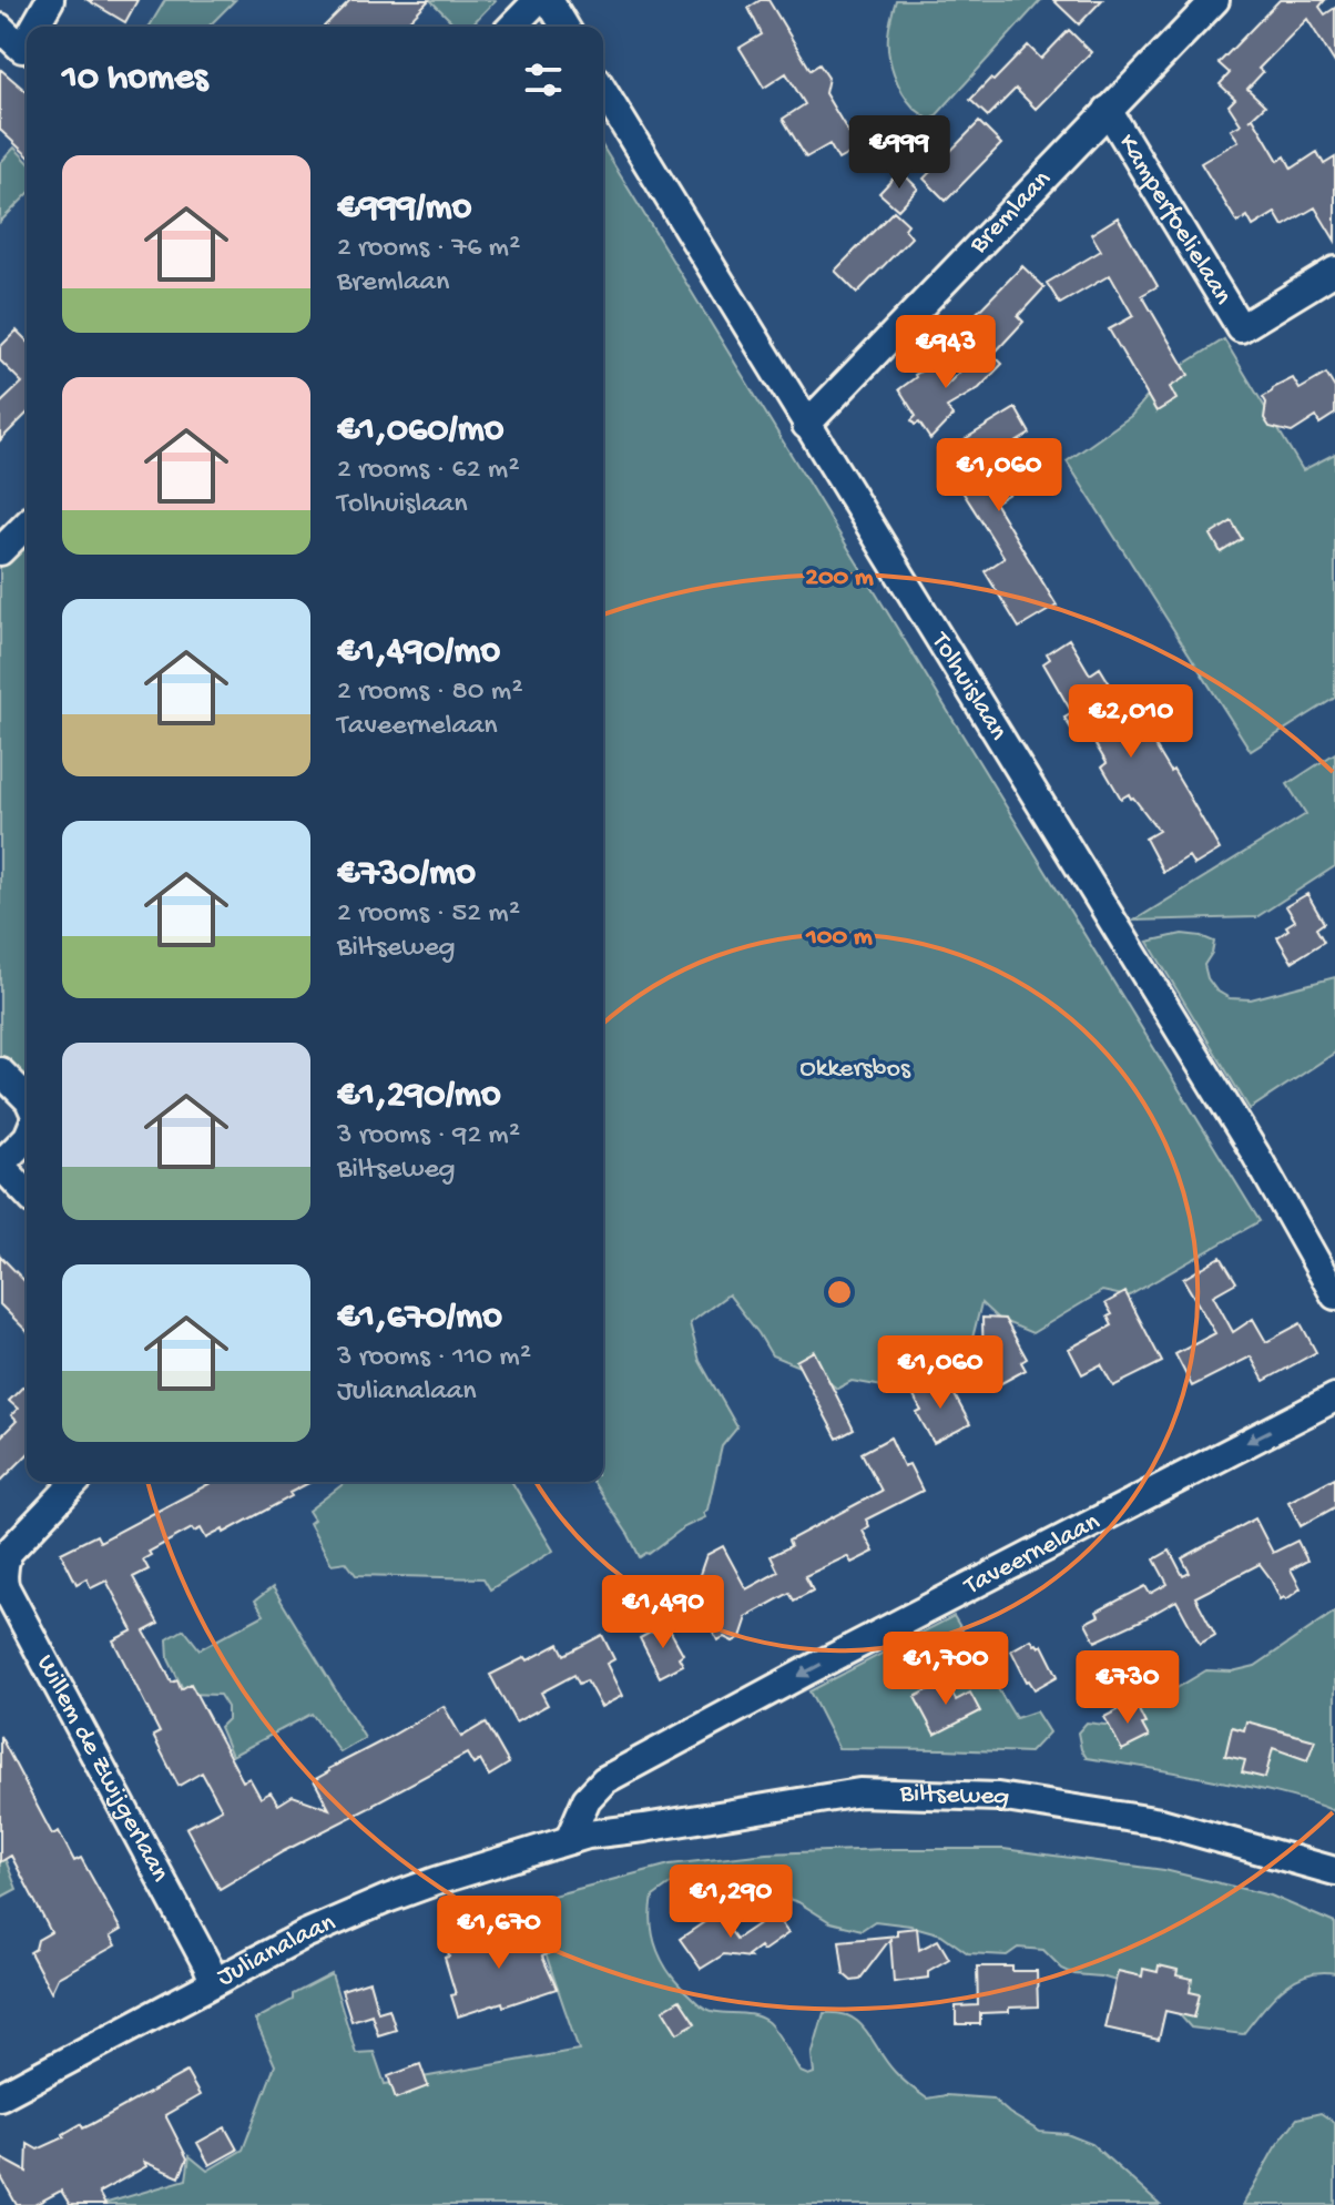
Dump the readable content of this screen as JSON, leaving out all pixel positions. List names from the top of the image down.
{
  "streets": {
    "street": [
      "Bremlaan",
      "Kamperfoelielaan",
      "Tolhuislaan",
      "Taveernelaan",
      "Willem de Zwijgerlaan",
      "Biltseweg",
      "Julianalaan"
    ]
  },
  "crossings": [
    ["Bremlaan", "Kamperfoelielaan"],
    ["Bremlaan", "Tolhuislaan"],
    ["Taveernelaan", "Biltseweg"],
    ["Taveernelaan", "Julianalaan"],
    ["Willem de Zwijgerlaan", "Julianalaan"],
    ["Biltseweg", "Julianalaan"]
  ],
  "one_way": ["Taveernelaan"],
  "parks": ["Okkersbos"],
  "page": {
    "heading": "10 homes",
    "price": [
      "€999",
      "€943",
      "€1,060",
      "€2,010",
      "€1,060",
      "€1,490",
      "€1,700",
      "€730",
      "€1,290",
      "€1,670"
    ],
    "list": [
      {
        "name": "€999/mo",
        "note": "2 rooms · 76 m² · Bremlaan"
      },
      {
        "name": "€1,060/mo",
        "note": "2 rooms · 62 m² · Tolhuislaan"
      },
      {
        "name": "€1,490/mo",
        "note": "2 rooms · 80 m² · Taveernelaan"
      },
      {
        "name": "€730/mo",
        "note": "2 rooms · 52 m² · Biltseweg"
      },
      {
        "name": "€1,290/mo",
        "note": "3 rooms · 92 m² · Biltseweg"
      },
      {
        "name": "€1,670/mo",
        "note": "3 rooms · 110 m² · Julianalaan"
      }
    ]
  },
  "rings": ["200 m", "100 m"]
}
